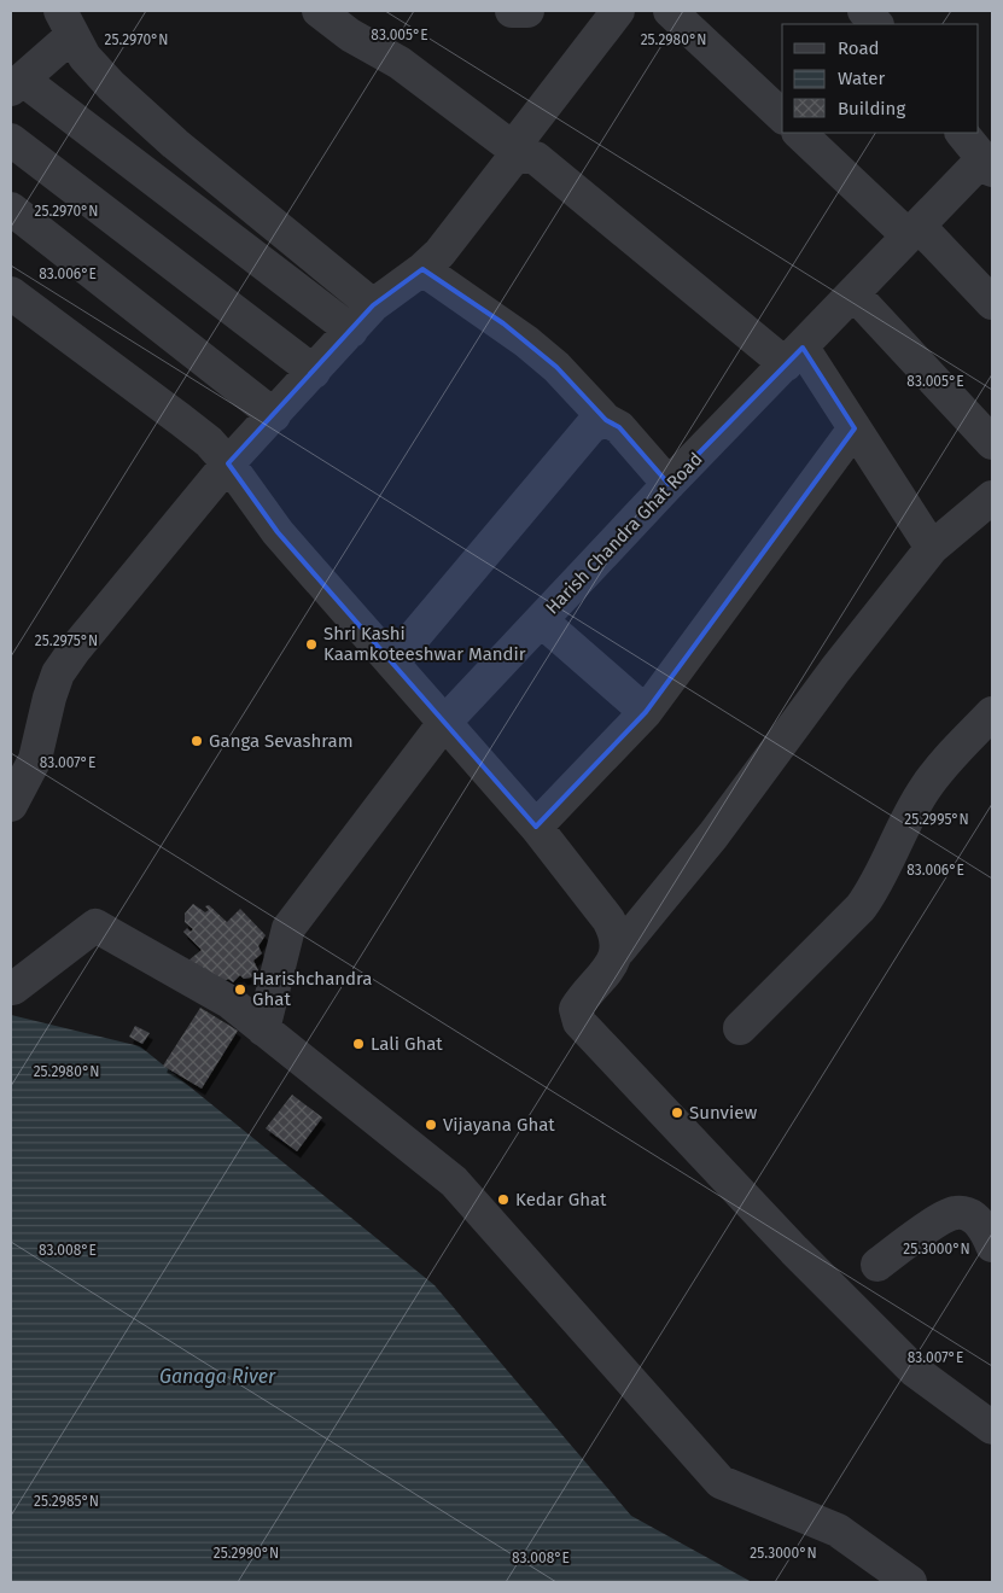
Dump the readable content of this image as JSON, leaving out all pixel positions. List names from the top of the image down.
{
  "streets": {
    "street": ["Harish Chandra Ghat Road"]
  },
  "water": ["Ganaga River"],
  "places": [
    "Shri Kashi Kaamkoteeshwar Mandir",
    "Ganga Sevashram",
    "Harishchandra Ghat",
    "Lali Ghat",
    "Sunview",
    "Vijayana Ghat",
    "Kedar Ghat"
  ],
  "legend": ["Road", "Water", "Building"],
  "coordinates": [
    "83.005°E",
    "25.2970°N",
    "25.2980°N",
    "83.006°E",
    "25.2975°N",
    "83.007°E",
    "25.2995°N",
    "25.3000°N",
    "83.008°E",
    "25.2985°N",
    "25.2990°N"
  ]
}
